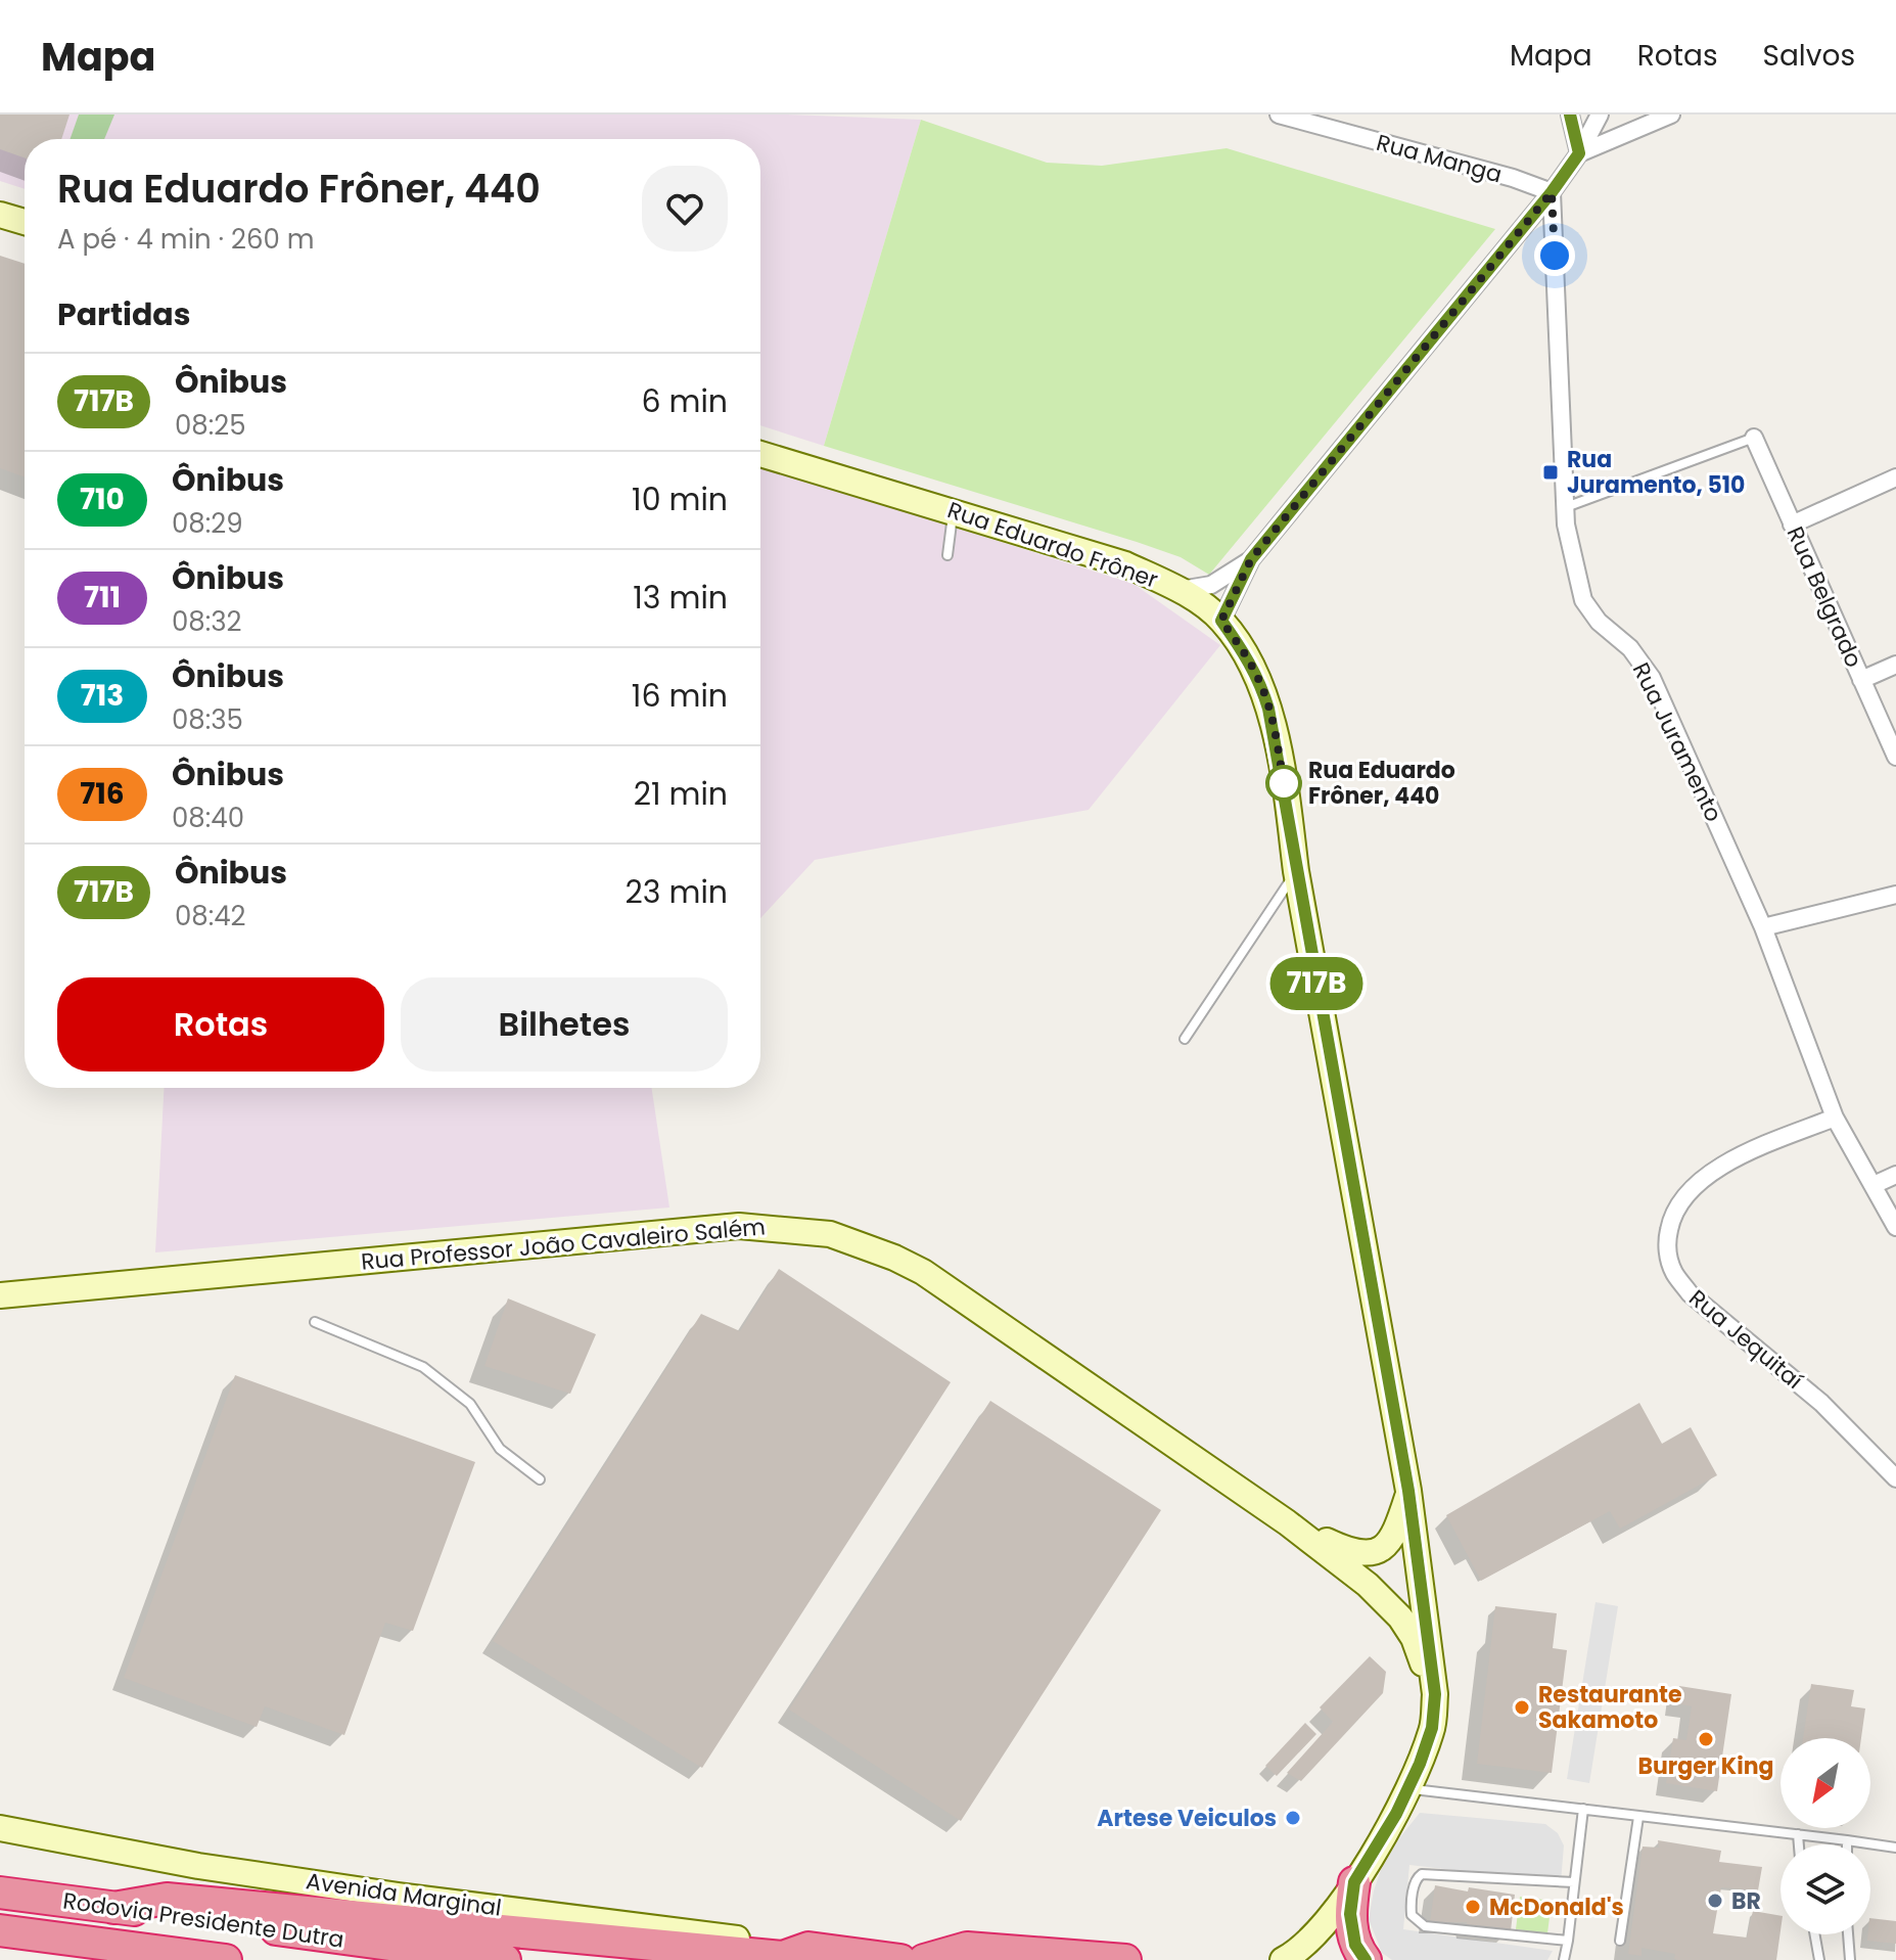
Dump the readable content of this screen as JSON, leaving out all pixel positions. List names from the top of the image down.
{
  "streets": {
    "highway": ["Rodovia Presidente Dutra"],
    "main road": ["Rua Eduardo Frôner", "Rua Professor João Cavaleiro Salém", "Avenida Marginal"],
    "street": [
      "Rua Manga",
      "Rua Belgrado",
      "Rua Juramento",
      "Rua Jequitaí"
    ]
  },
  "crossings": [
    ["Rua Manga", "Rua Juramento"],
    ["Rua Eduardo Frôner", "Rua Professor João Cavaleiro Salém"],
    ["Rua Juramento", "Rua Jequitaí"]
  ],
  "places": {
    "transit": ["Rua Juramento, 510"],
    "other": [
      "Rua Eduardo Frôner, 440",
      "Restaurante Sakamoto",
      "Burger King",
      "Artese Veiculos",
      "BR",
      "McDonald's"
    ]
  },
  "lines": ["bus line 717B"],
  "north": "bottom left",
  "page": {
    "header": "Mapa",
    "nav": ["Mapa", "Rotas", "Salvos"],
    "on_map": "717B",
    "heading": [
      ["Rua Eduardo Frôner, 440", "A pé · 4 min · 260 m"],
      "Partidas"
    ],
    "list": [
      {
        "mark": "717B",
        "name": "Ônibus",
        "note": "08:25",
        "value": "6 min"
      },
      {
        "mark": "710",
        "name": "Ônibus",
        "note": "08:29",
        "value": "10 min"
      },
      {
        "mark": "711",
        "name": "Ônibus",
        "note": "08:32",
        "value": "13 min"
      },
      {
        "mark": "713",
        "name": "Ônibus",
        "note": "08:35",
        "value": "16 min"
      },
      {
        "mark": "716",
        "name": "Ônibus",
        "note": "08:40",
        "value": "21 min"
      },
      {
        "mark": "717B",
        "name": "Ônibus",
        "note": "08:42",
        "value": "23 min"
      }
    ],
    "buttons": ["Rotas", "Bilhetes"]
  }
}
